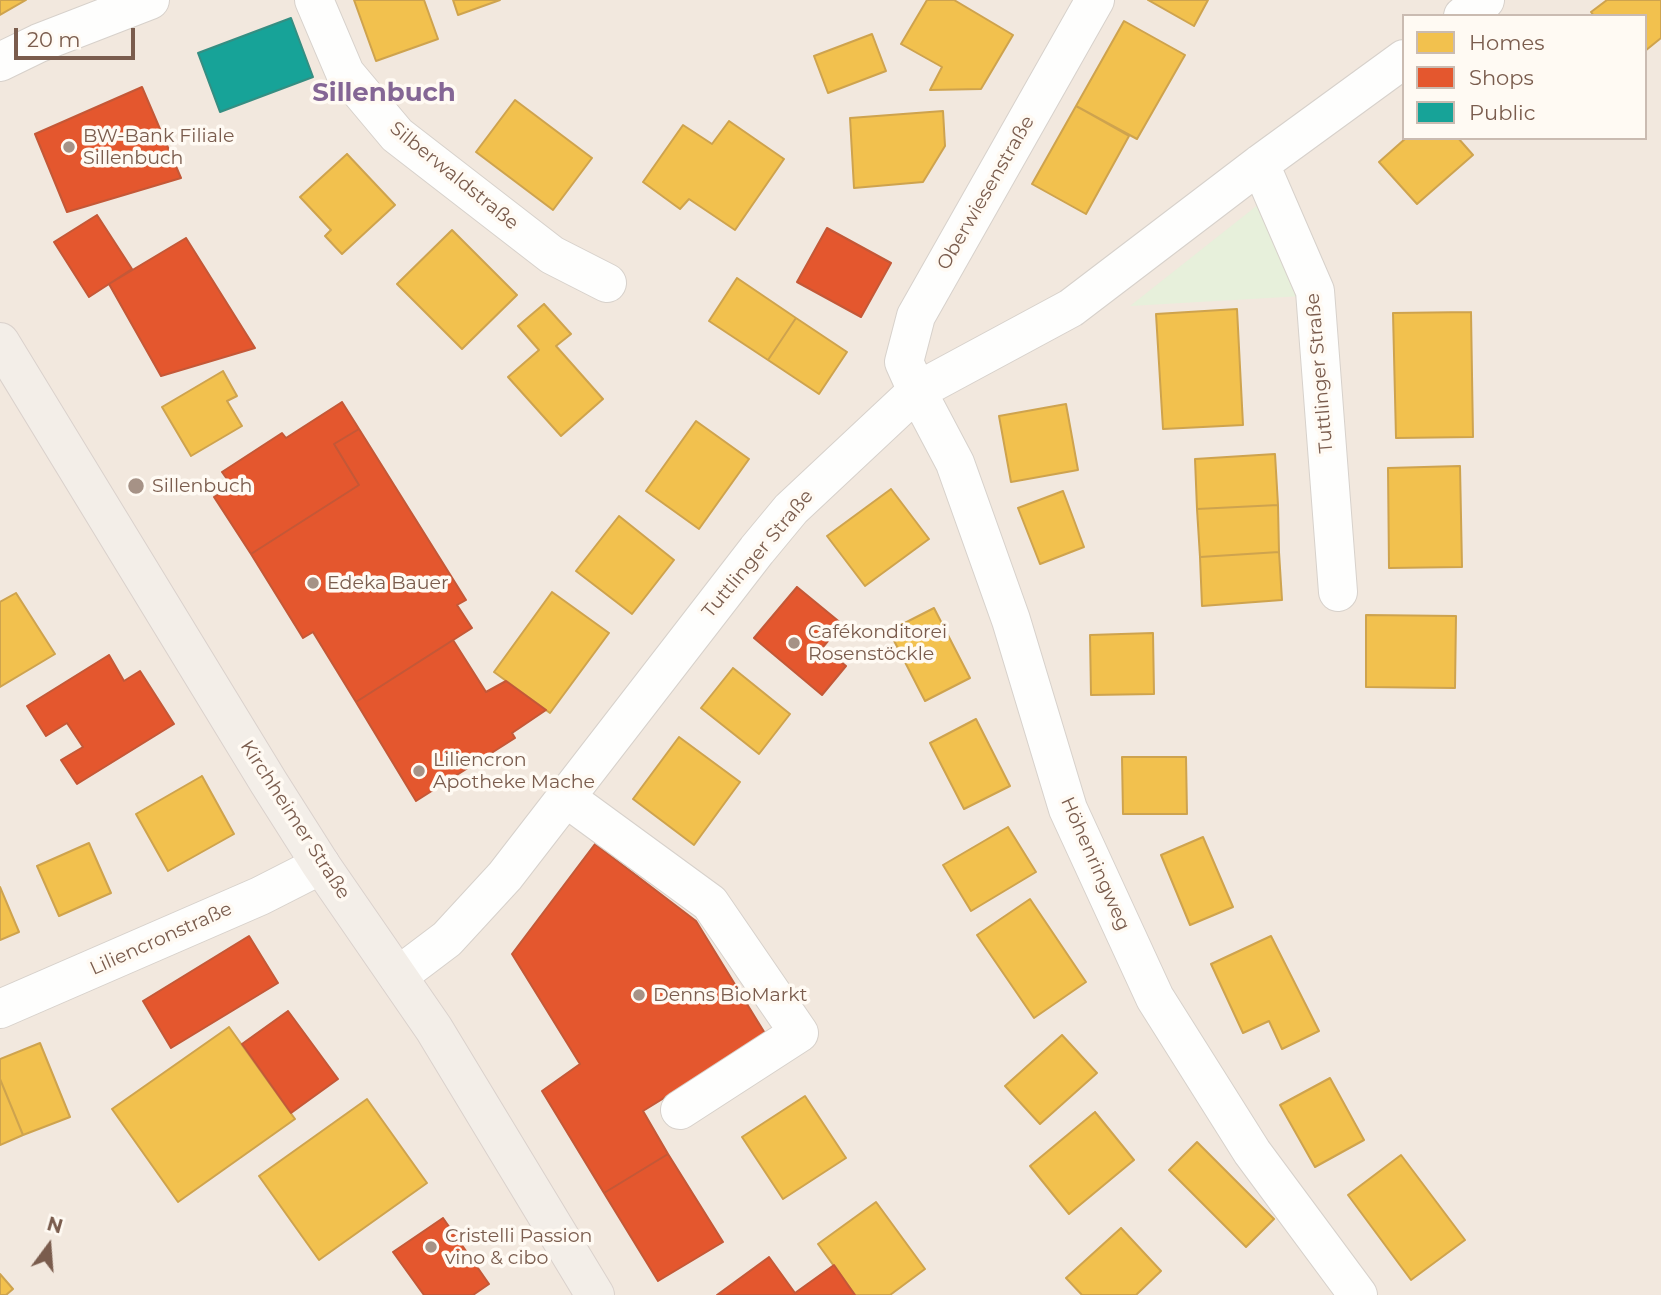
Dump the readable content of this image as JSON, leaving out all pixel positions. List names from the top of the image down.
{
  "streets": {
    "main road": ["Kirchheimer Straße"],
    "street": [
      "Silberwaldstraße",
      "Oberwiesenstraße",
      "Tuttlinger Straße",
      "Höhenringweg",
      "Liliencronstraße"
    ]
  },
  "crossings": [
    ["Oberwiesenstraße", "Tuttlinger Straße"],
    ["Oberwiesenstraße", "Höhenringweg"],
    ["Tuttlinger Straße", "Kirchheimer Straße"],
    ["Tuttlinger Straße", "Höhenringweg"],
    ["Kirchheimer Straße", "Liliencronstraße"]
  ],
  "districts": ["Sillenbuch"],
  "places": [
    "BW-Bank Filiale Sillenbuch",
    "Sillenbuch",
    "Edeka Bauer",
    "Cafékonditorei Rosenstöckle",
    "Liliencron Apotheke Mache",
    "Denns BioMarkt",
    "Cristelli Passion vino & cibo"
  ],
  "legend": ["Homes", "Shops", "Public"],
  "scale_bar": "20 m",
  "north": "top"
}
